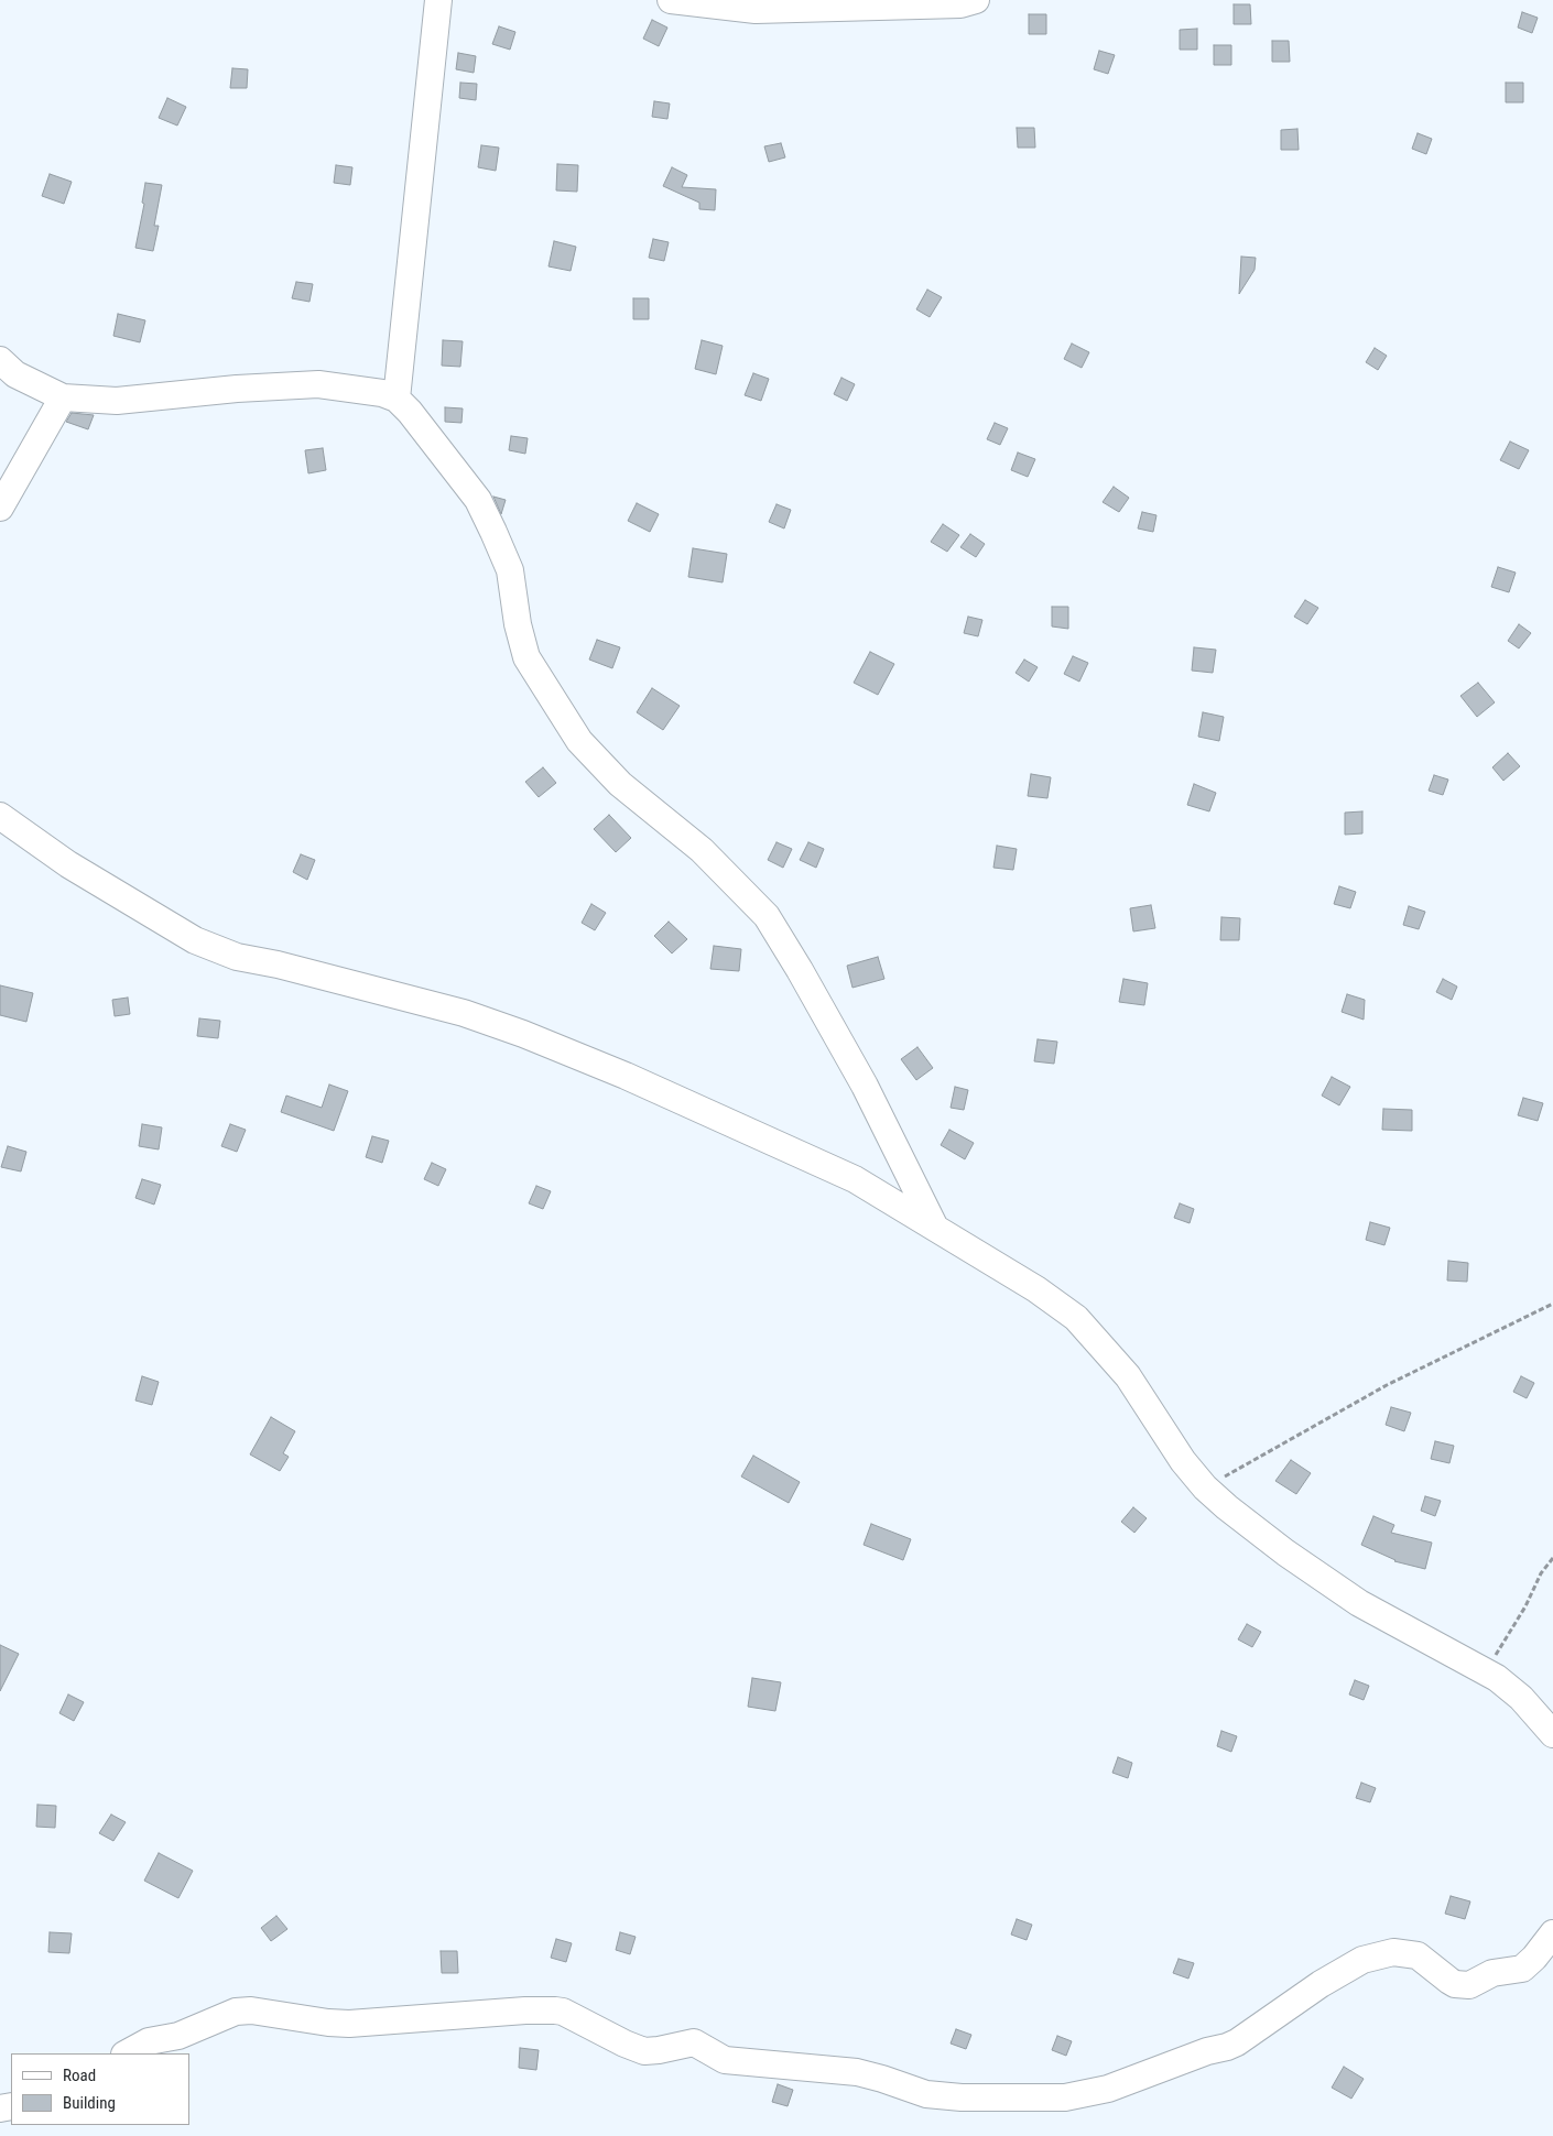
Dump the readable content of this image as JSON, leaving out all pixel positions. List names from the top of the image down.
{
  "legend": ["Road", "Building"]
}
